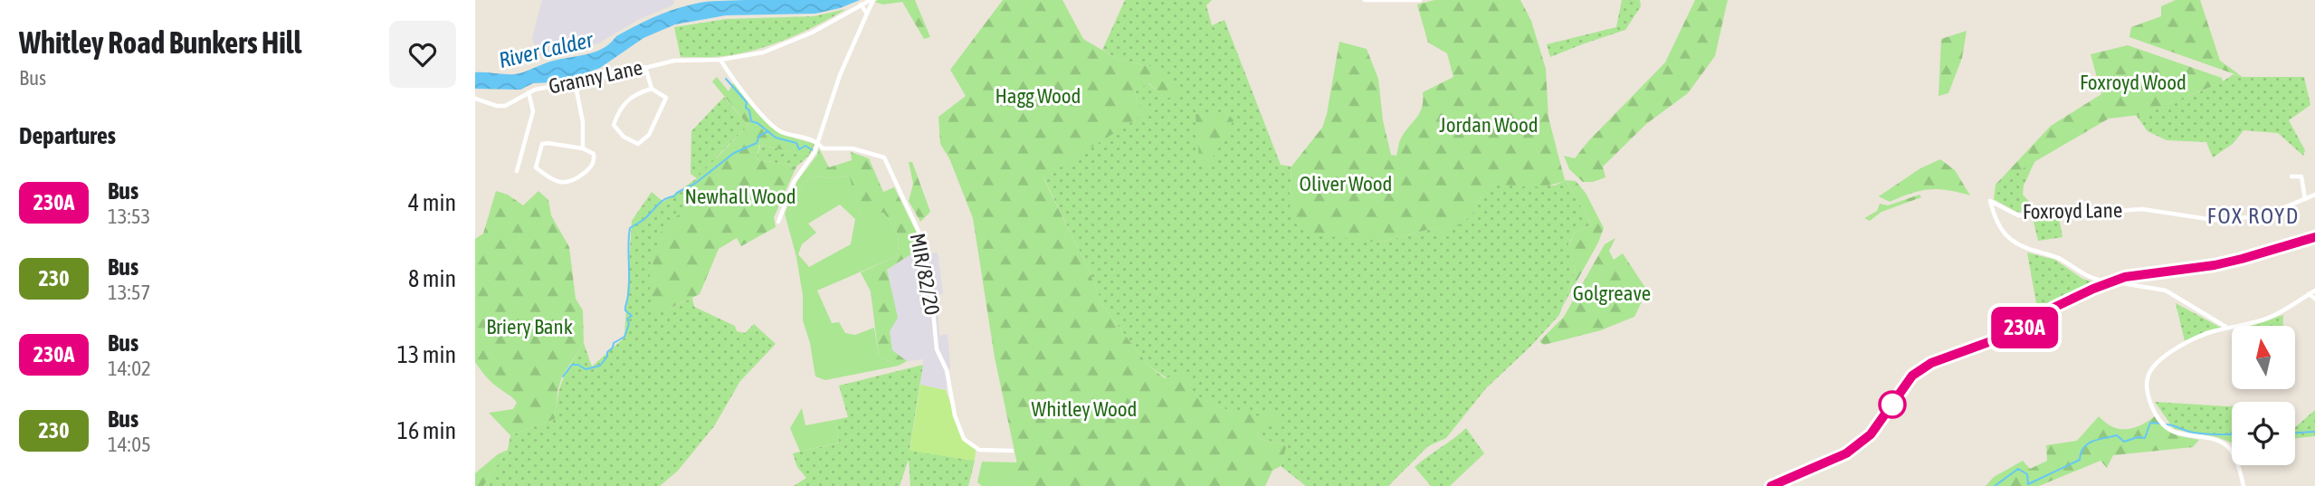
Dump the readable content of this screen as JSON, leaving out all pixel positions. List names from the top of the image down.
{
  "streets": {
    "street": ["Granny Lane", "Foxroyd Lane", "MIR/82/20"]
  },
  "districts": ["FOX ROYD"],
  "water": ["River Calder"],
  "parks": [
    "Foxroyd Wood",
    "Hagg Wood",
    "Jordan Wood",
    "Oliver Wood",
    "Newhall Wood",
    "Golgreave",
    "Briery Bank",
    "Whitley Wood"
  ],
  "lines": ["bus line 230A"],
  "north": "top",
  "page": {
    "heading": [
      ["Whitley Road Bunkers Hill", "Bus"],
      "Departures"
    ],
    "on_map": "230A",
    "list": [
      {
        "mark": "230A",
        "name": "Bus",
        "note": "13:53",
        "value": "4 min"
      },
      {
        "mark": "230",
        "name": "Bus",
        "note": "13:57",
        "value": "8 min"
      },
      {
        "mark": "230A",
        "name": "Bus",
        "note": "14:02",
        "value": "13 min"
      },
      {
        "mark": "230",
        "name": "Bus",
        "note": "14:05",
        "value": "16 min"
      }
    ]
  }
}
